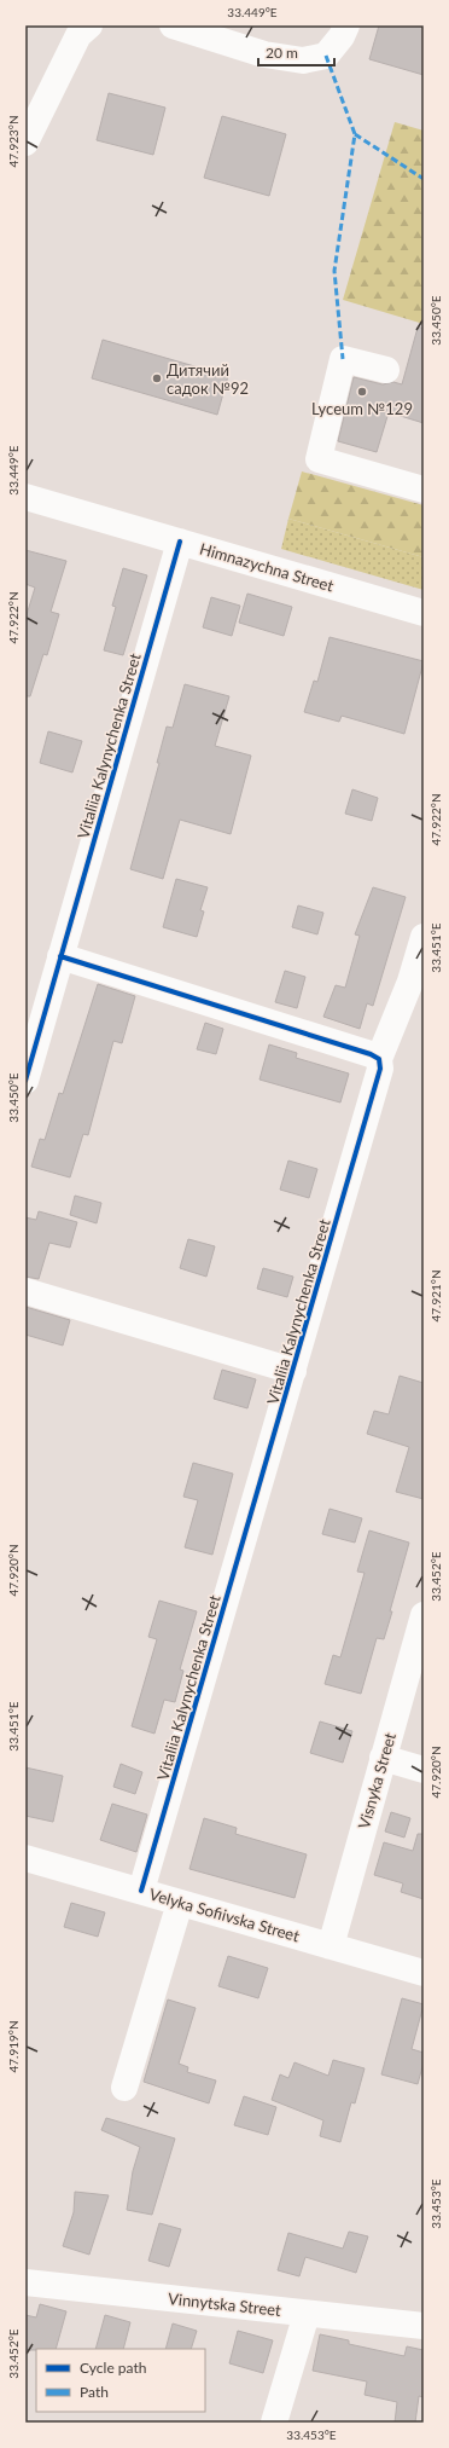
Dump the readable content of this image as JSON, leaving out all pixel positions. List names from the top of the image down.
{
  "streets": {
    "street": [
      "Himnazychna Street",
      "Vitaliia Kalynychenka Street",
      "Visnyka Street",
      "Velyka Sofiivska Street",
      "Vinnytska Street"
    ]
  },
  "crossings": [
    ["Himnazychna Street", "Vitaliia Kalynychenka Street"],
    ["Vitaliia Kalynychenka Street", "Velyka Sofiivska Street"],
    ["Visnyka Street", "Velyka Sofiivska Street"]
  ],
  "places": ["Дитячий садок №92", "Lyceum №129"],
  "legend": ["Cycle path", "Path"],
  "scale_bar": "20 m",
  "coordinates": [
    "33.449°E",
    "47.923°N",
    "33.450°E",
    "47.922°N",
    "33.451°E",
    "47.921°N",
    "47.920°N",
    "33.452°E",
    "47.919°N",
    "33.453°E"
  ]
}
